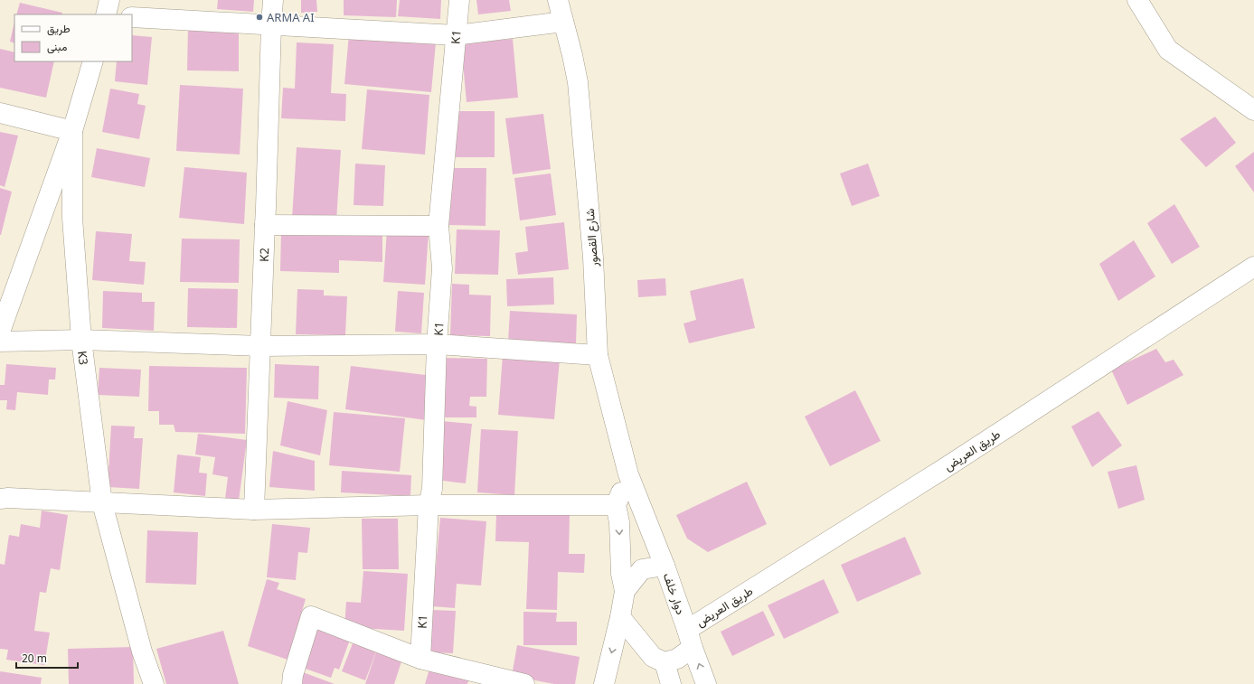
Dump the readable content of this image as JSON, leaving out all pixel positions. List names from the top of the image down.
{
  "streets": {
    "street": [
      "K1",
      "شارع القصور",
      "K2",
      "K3",
      "طريق العريض",
      "دوار خلف"
    ]
  },
  "crossings": [
    ["شارع القصور", "دوار خلف"],
    ["طريق العريض", "دوار خلف"]
  ],
  "places": ["ARMA AI"],
  "legend": ["طريق", "مبنى"],
  "scale_bar": "20 m"
}
